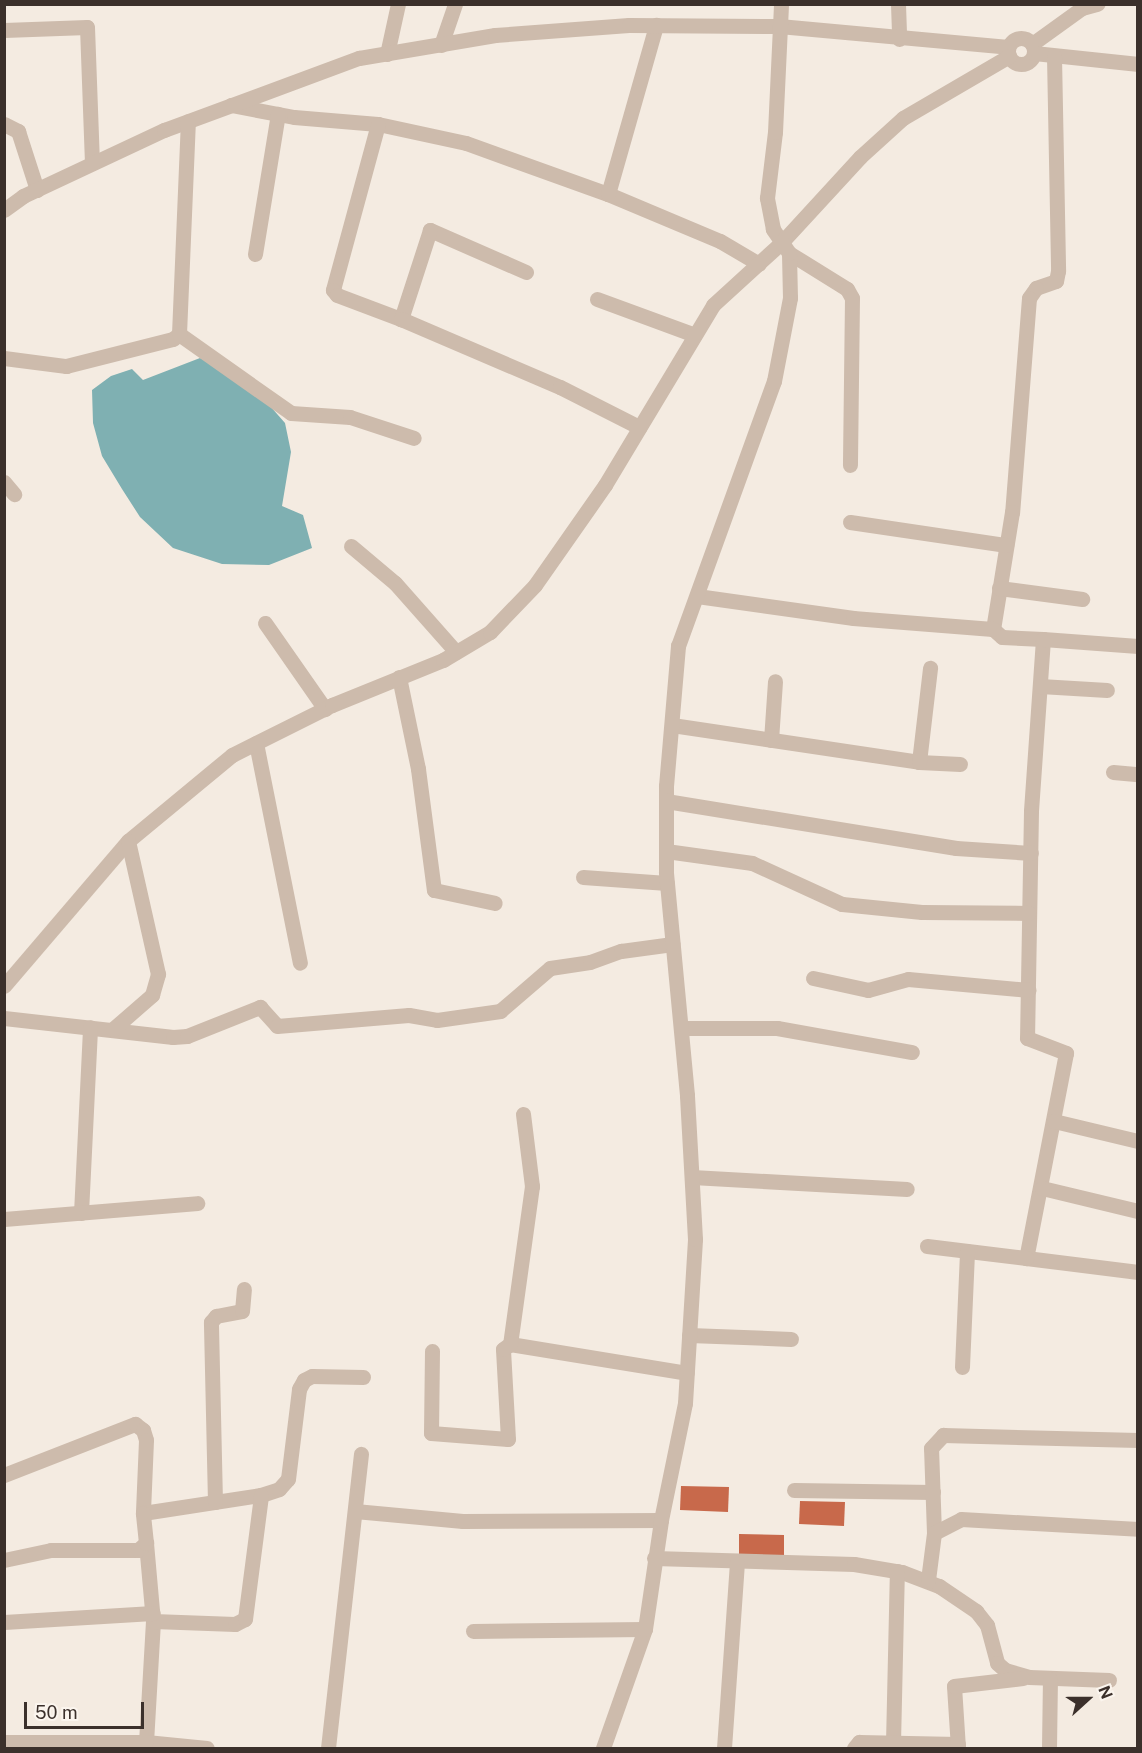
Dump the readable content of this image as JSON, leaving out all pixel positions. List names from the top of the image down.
{
  "scale_bar": "50 m",
  "north": "right"
}
